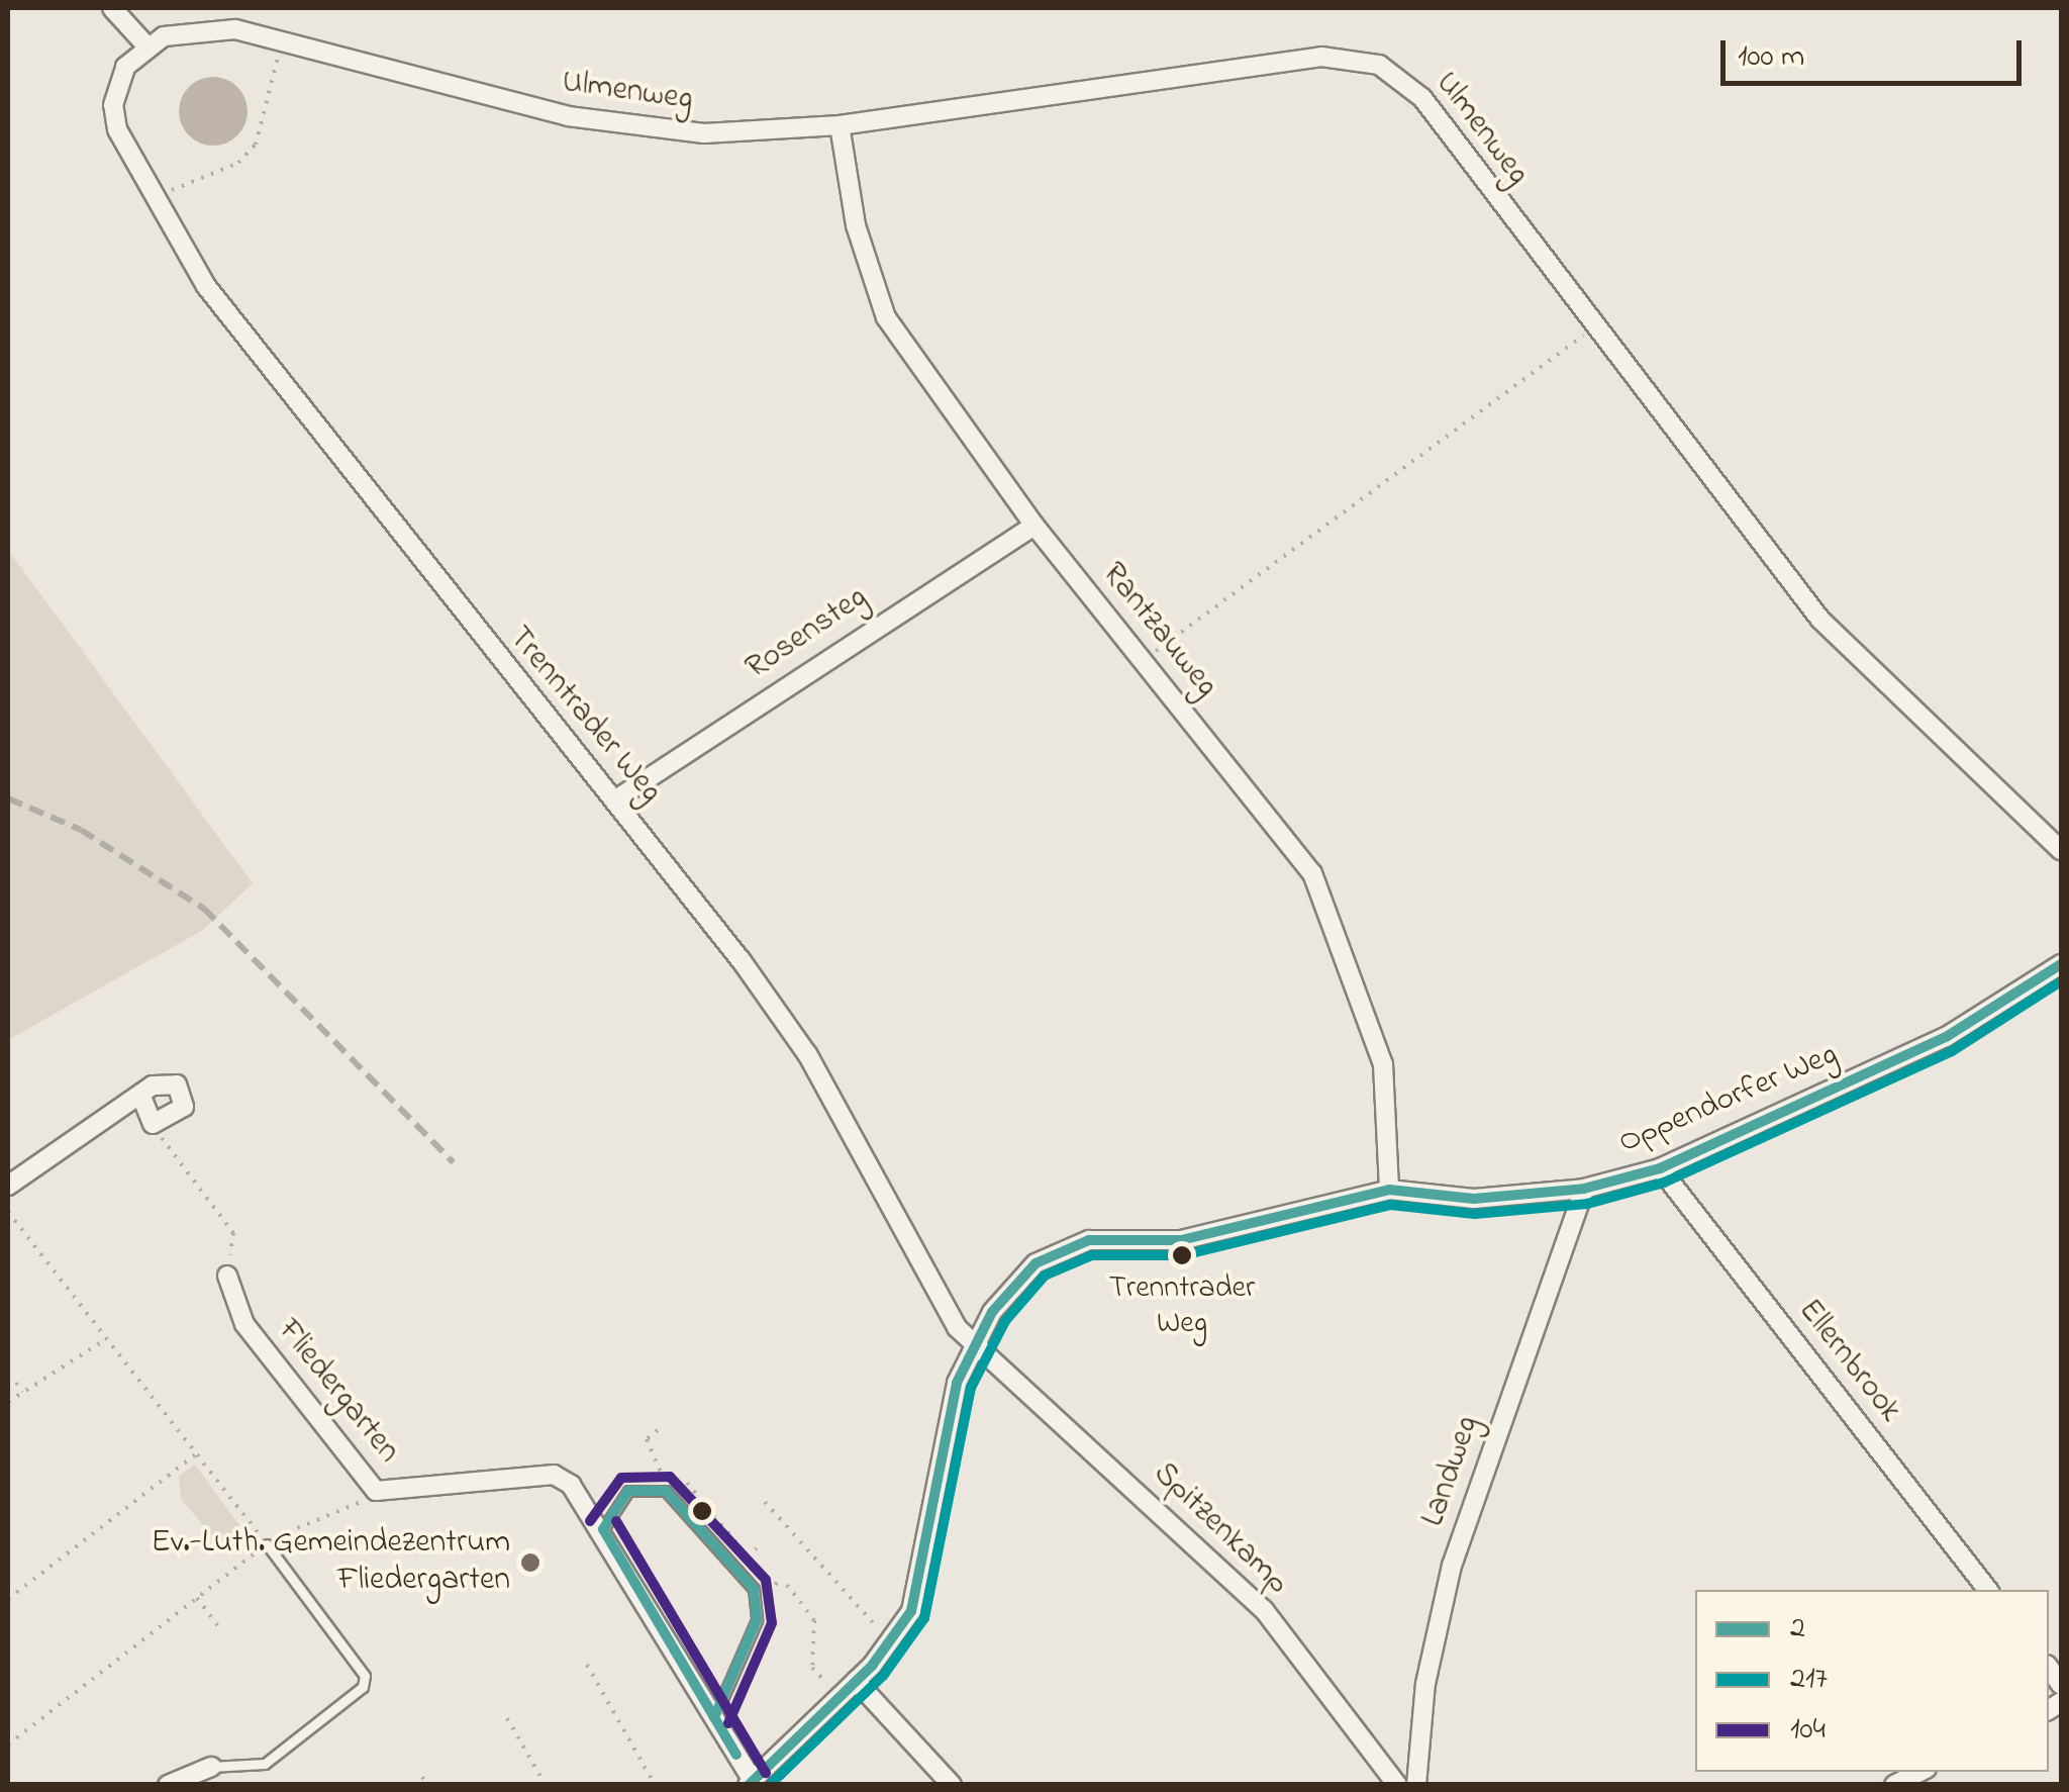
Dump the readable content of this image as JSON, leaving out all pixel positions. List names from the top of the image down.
{
  "streets": {
    "street": [
      "Ulmenweg",
      "Rantzauweg",
      "Rosensteg",
      "Trenntrader Weg",
      "Oppendorfer Weg",
      "Ellernbrook",
      "Fliedergarten",
      "Landweg",
      "Spitzenkamp"
    ]
  },
  "crossings": [
    ["Ulmenweg", "Rantzauweg"],
    ["Ulmenweg", "Trenntrader Weg"],
    ["Rantzauweg", "Rosensteg"],
    ["Rantzauweg", "Oppendorfer Weg"],
    ["Rosensteg", "Trenntrader Weg"],
    ["Trenntrader Weg", "Oppendorfer Weg"],
    ["Trenntrader Weg", "Spitzenkamp"],
    ["Oppendorfer Weg", "Ellernbrook"],
    ["Oppendorfer Weg", "Fliedergarten"],
    ["Oppendorfer Weg", "Landweg"],
    ["Oppendorfer Weg", "Spitzenkamp"]
  ],
  "places": ["Trenntrader Weg", "Ev.-Luth. Gemeindezentrum Fliedergarten"],
  "lines": ["transit line 2", "transit line 217", "transit line 104"],
  "legend": ["2", "217", "104"],
  "scale_bar": "100 m"
}
